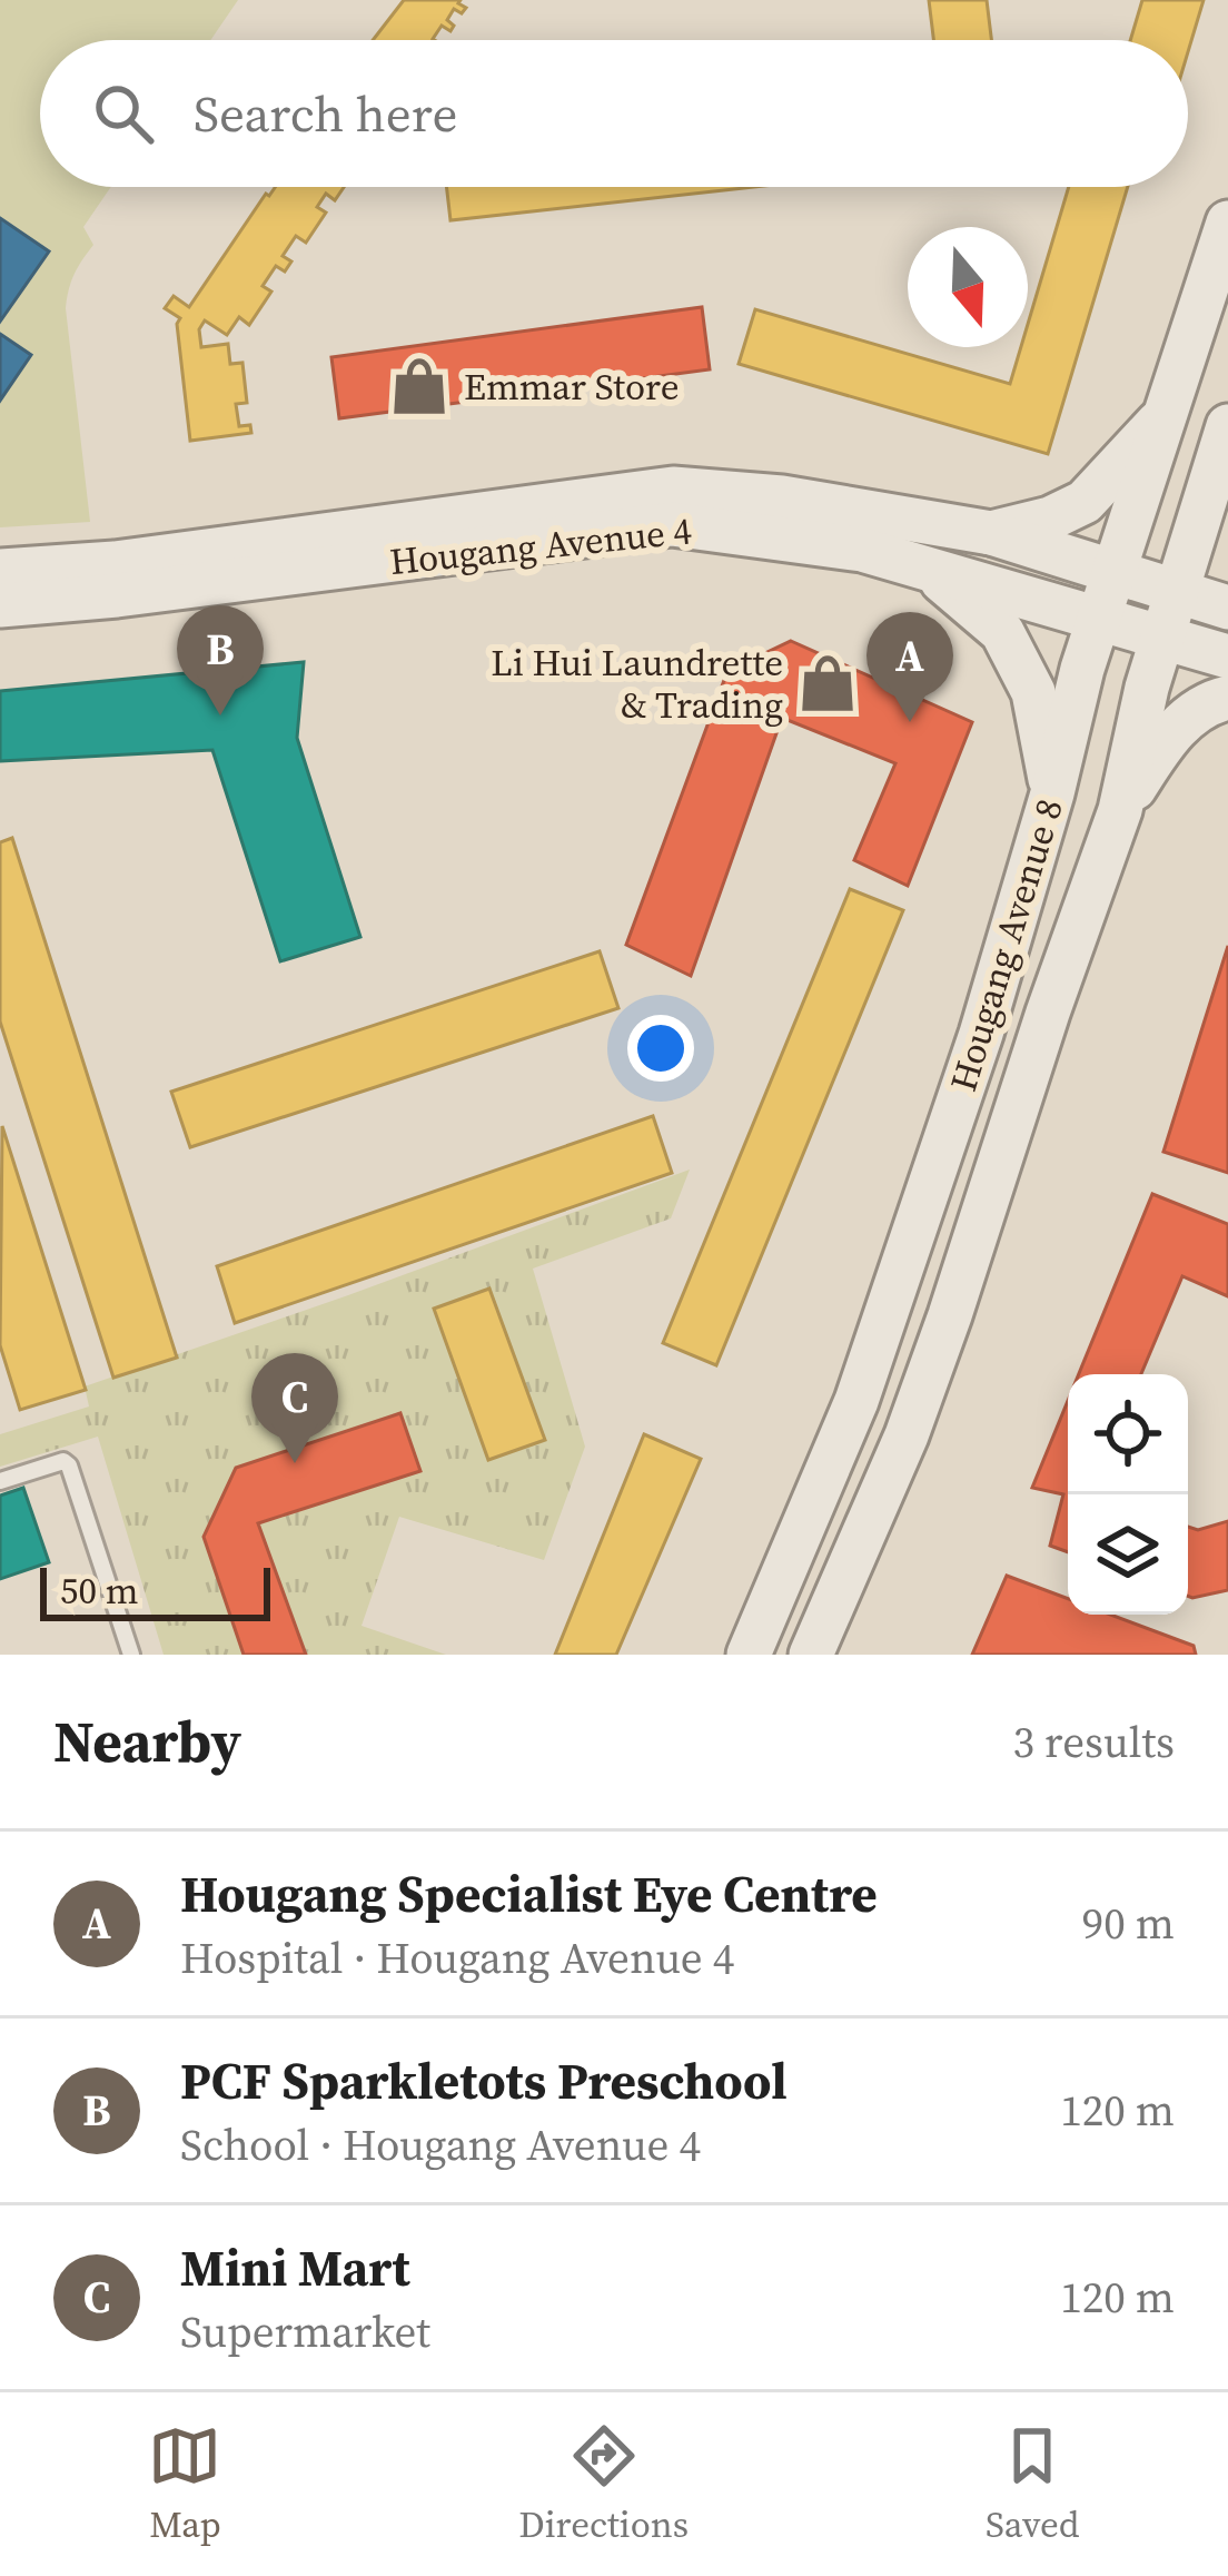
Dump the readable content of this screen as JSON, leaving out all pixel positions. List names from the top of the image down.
{
  "streets": {
    "main road": ["Hougang Avenue 4", "Hougang Avenue 8"]
  },
  "crossings": [
    ["Hougang Avenue 4", "Hougang Avenue 8"]
  ],
  "places": {
    "shop": ["Emmar Store", "Li Hui Laundrette & Trading"]
  },
  "scale_bar": "50 m",
  "north": "bottom",
  "page": {
    "search": "Search here",
    "pins": ["B", "A", "C"],
    "scale": "50 m",
    "heading": ["Nearby", "3 results"],
    "list": [
      {
        "mark": "A",
        "name": "Hougang Specialist Eye Centre",
        "note": "Hospital · Hougang Avenue 4",
        "value": "90 m"
      },
      {
        "mark": "B",
        "name": "PCF Sparkletots Preschool",
        "note": "School · Hougang Avenue 4",
        "value": "120 m"
      },
      {
        "mark": "C",
        "name": "Mini Mart",
        "note": "Supermarket",
        "value": "120 m"
      }
    ],
    "nav": ["Map", "Directions", "Saved"]
  }
}
